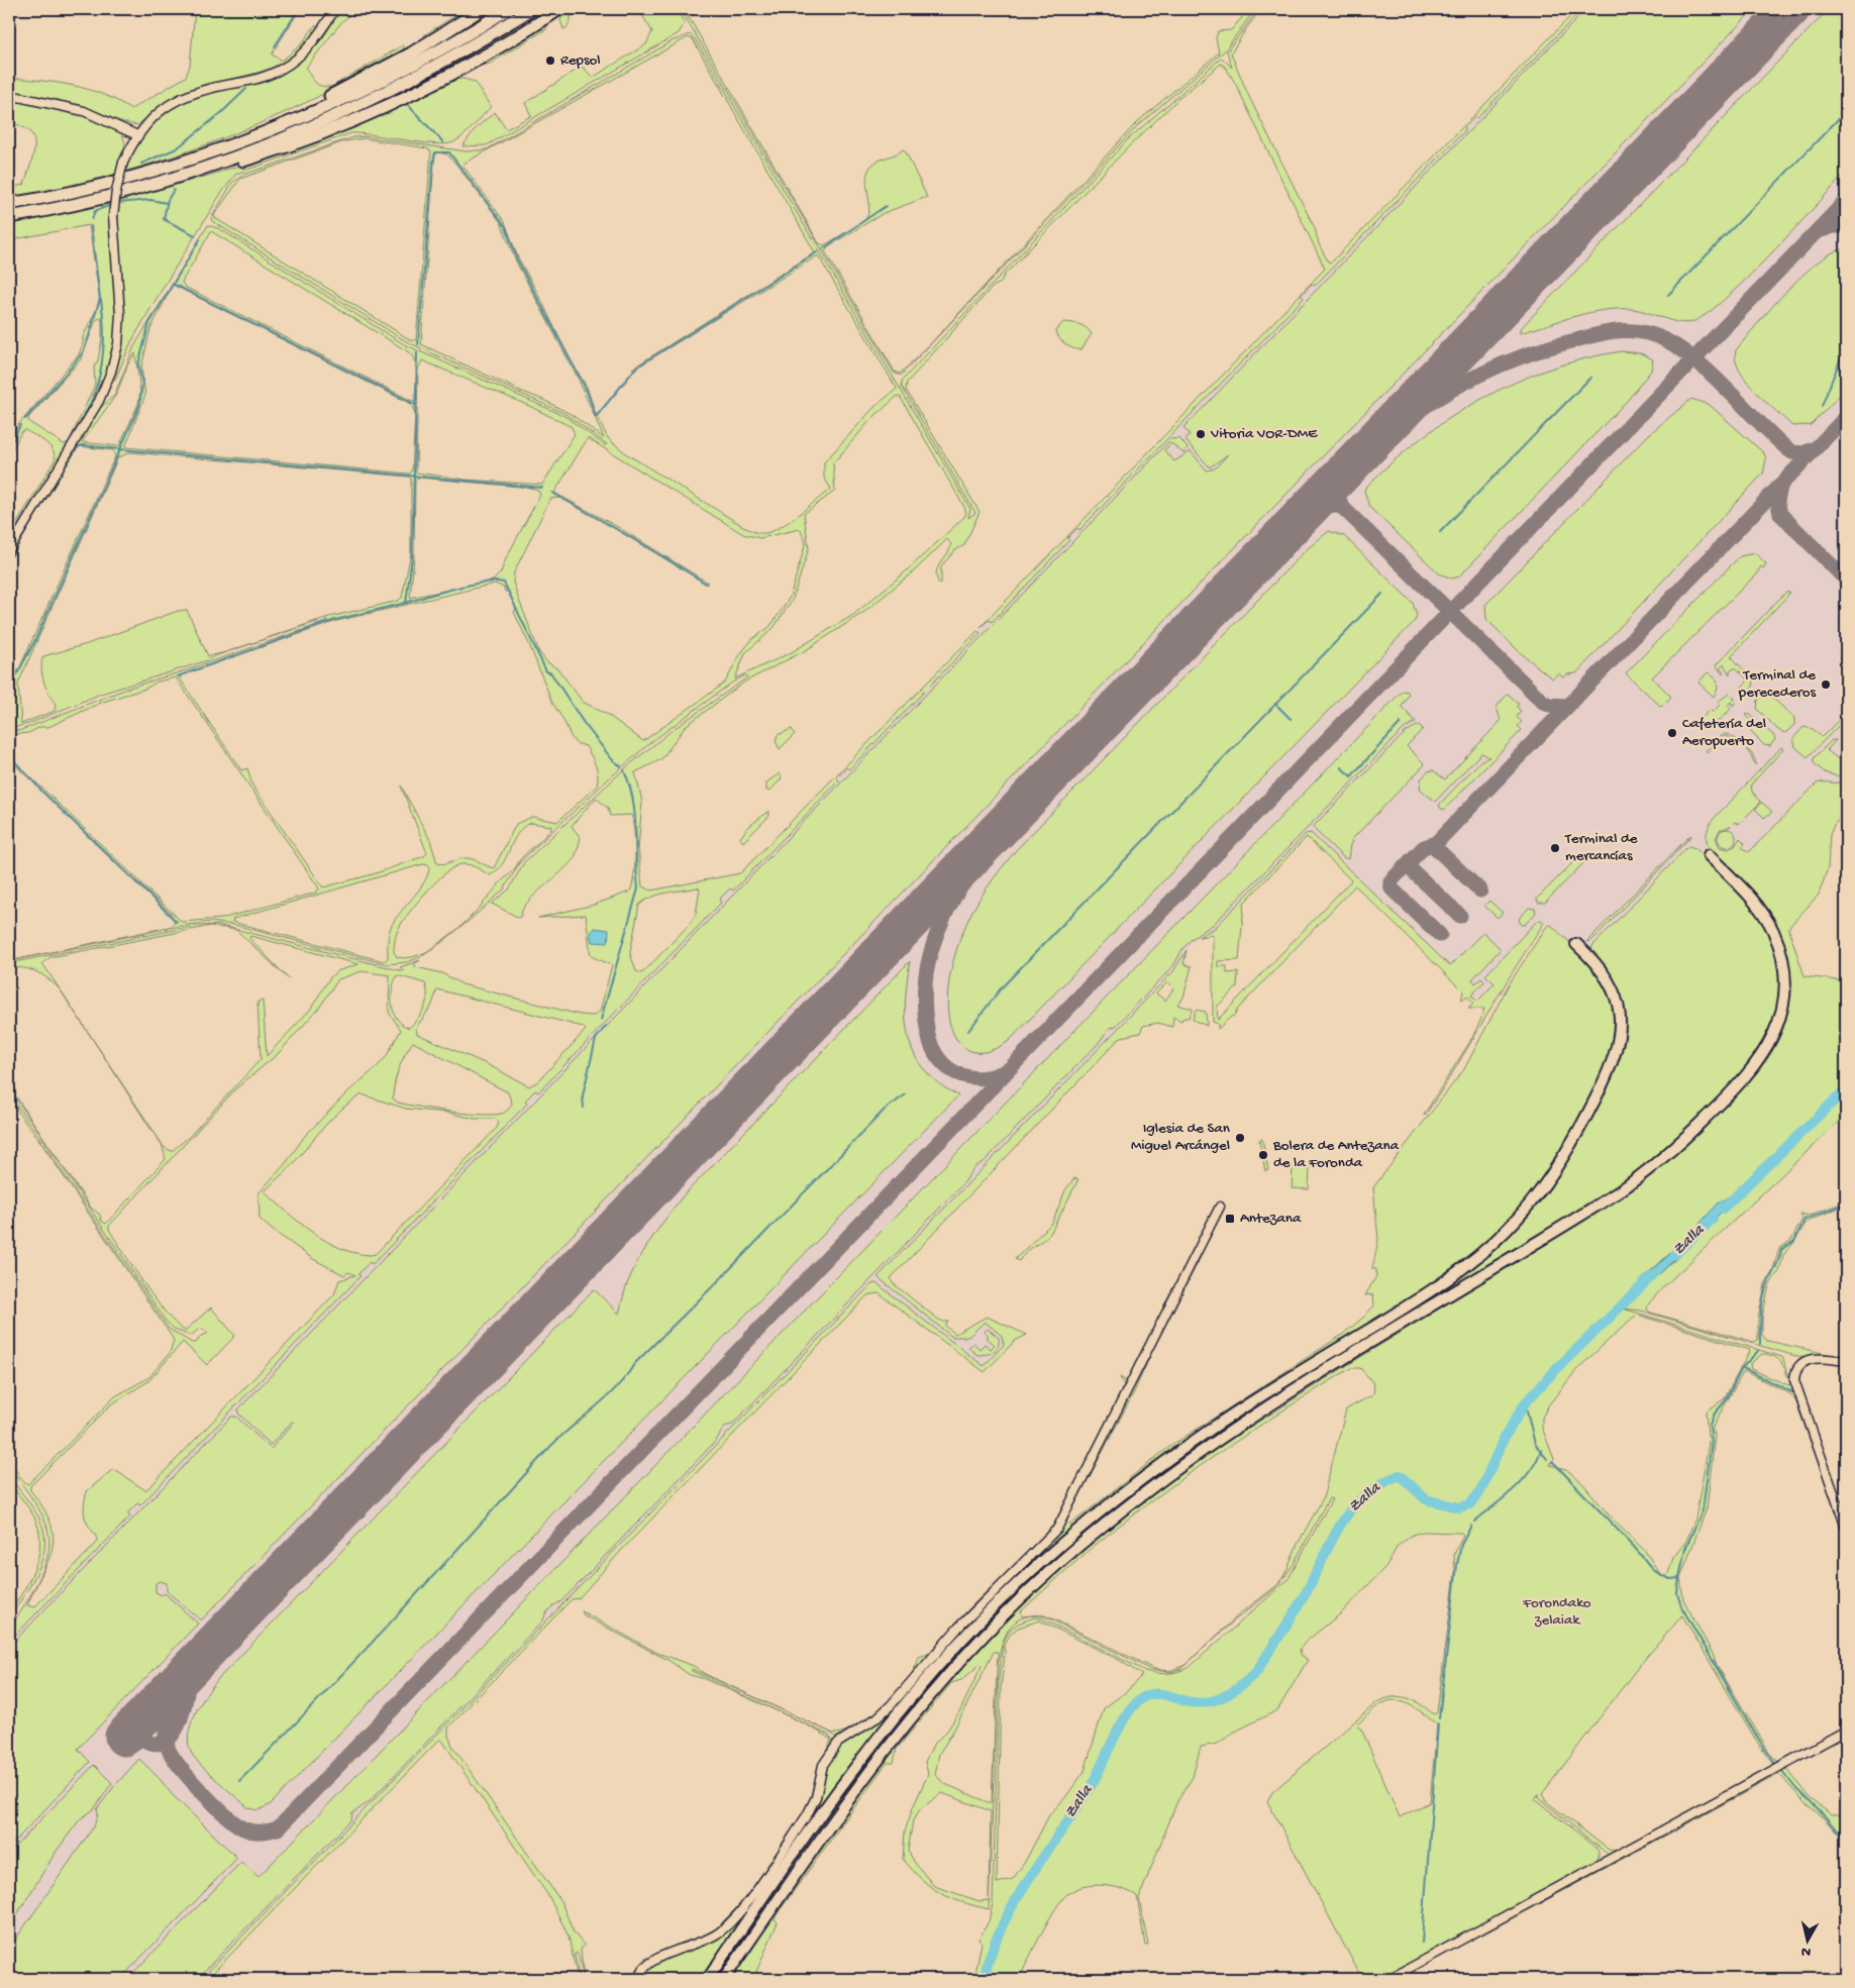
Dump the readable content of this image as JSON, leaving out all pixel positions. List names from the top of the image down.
{
  "water": ["Zalla"],
  "parks": ["Forondako zelaiak"],
  "places": {
    "other": [
      "Repsol",
      "Vitoria VOR-DME",
      "Terminal de perecederos",
      "Cafetería del Aeropuerto",
      "Terminal de mercancías",
      "Iglesia de San Miguel Arcángel",
      "Bolera de Antezana de la Foronda"
    ],
    "transit": ["Antezana"]
  },
  "north": "bottom"
}
